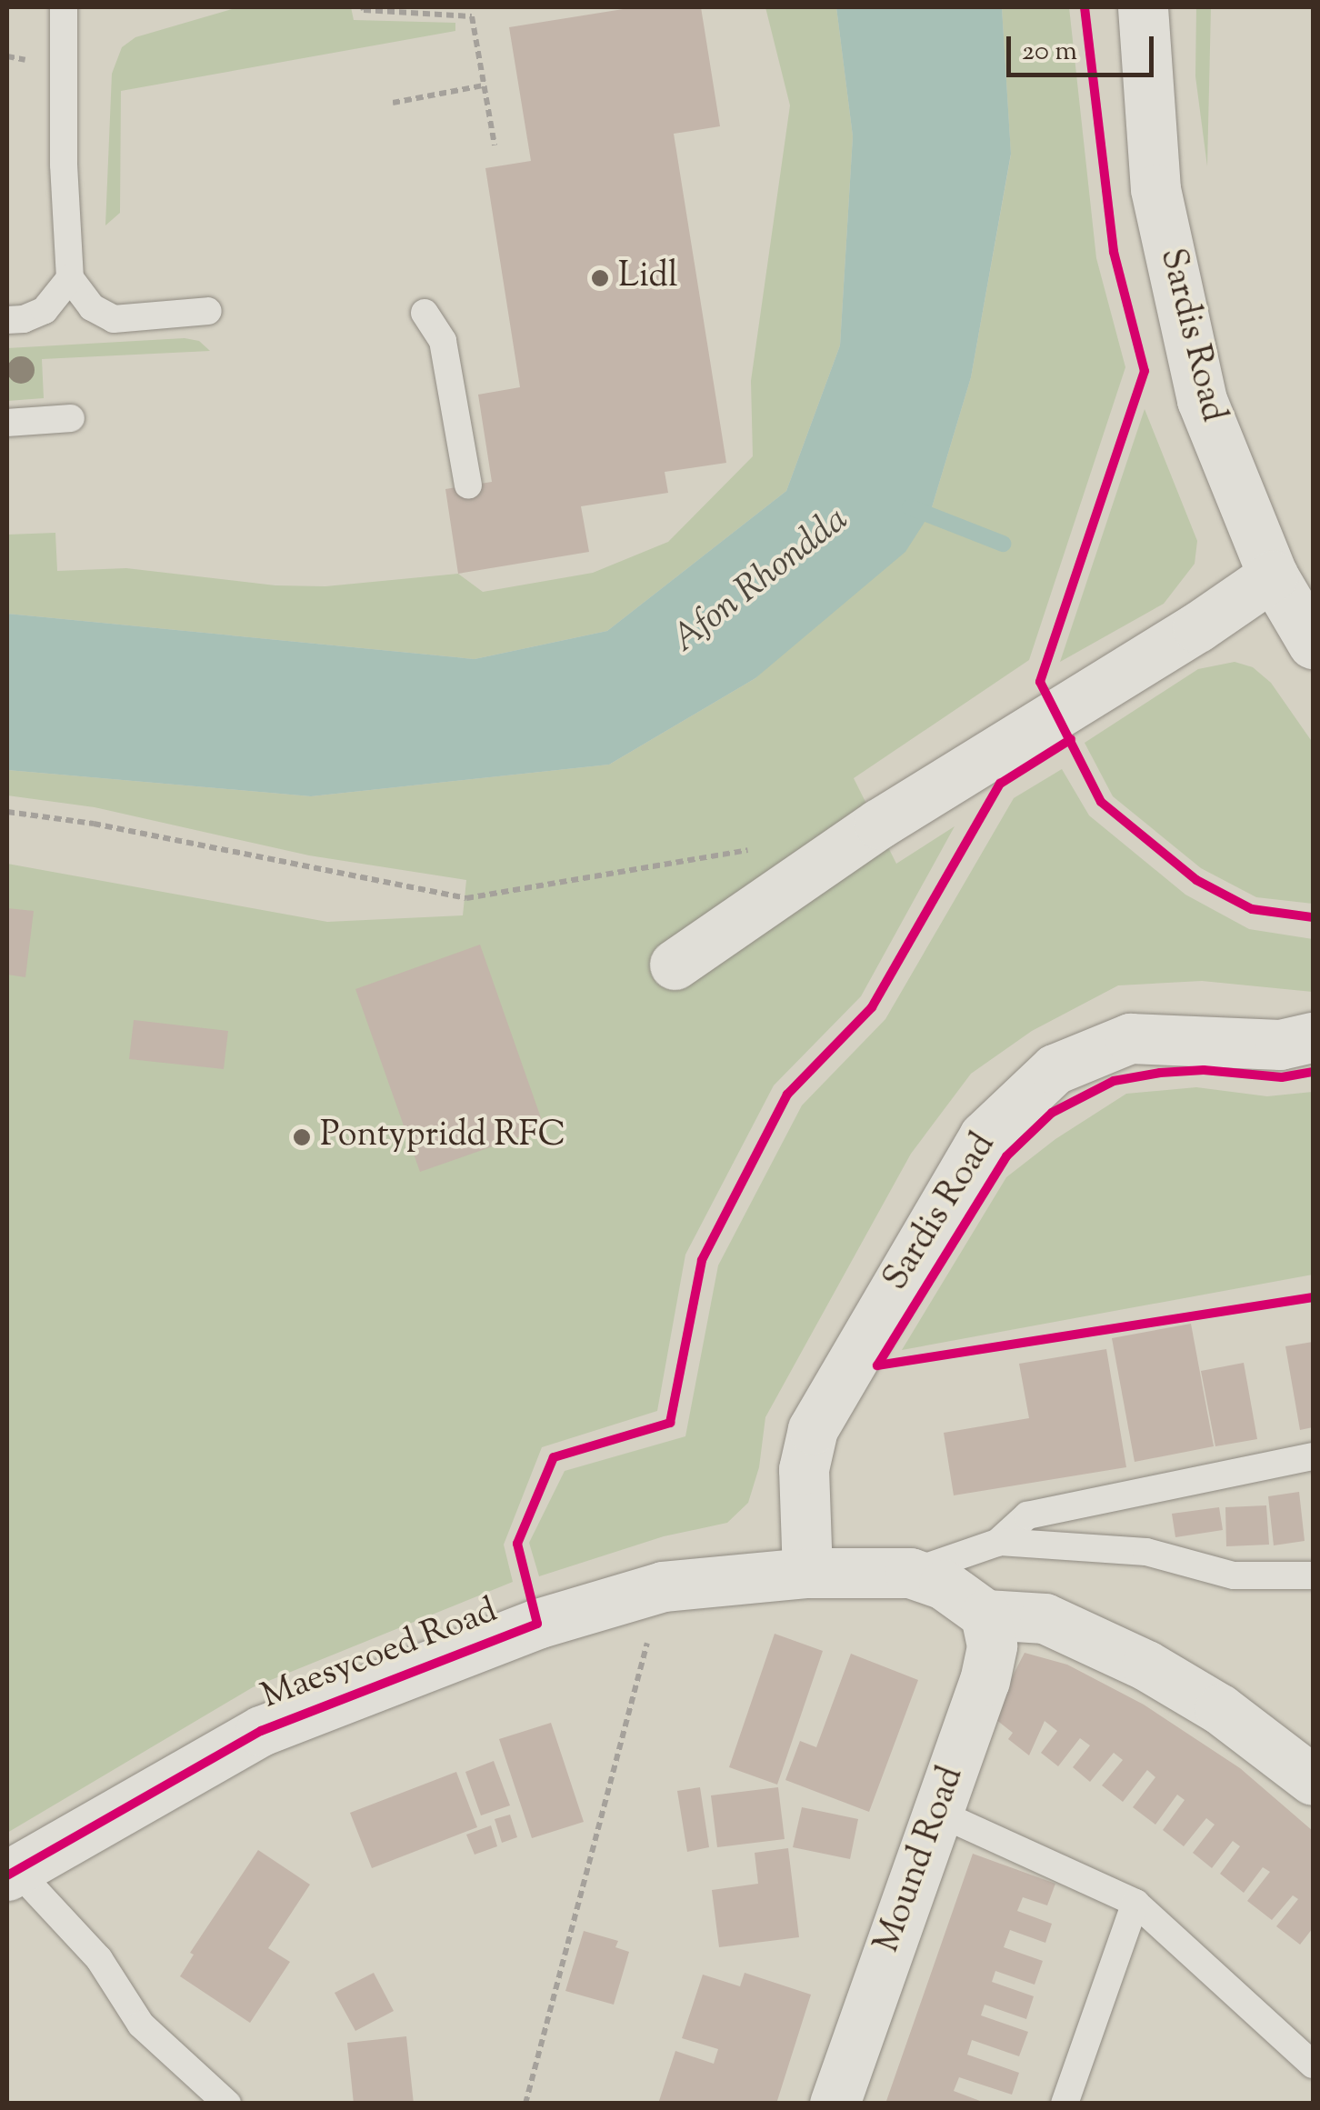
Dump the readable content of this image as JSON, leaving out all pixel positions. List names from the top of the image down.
{
  "streets": {
    "street": ["Sardis Road", "Maesycoed Road", "Mound Road"]
  },
  "crossings": [
    ["Sardis Road", "Maesycoed Road"],
    ["Maesycoed Road", "Mound Road"]
  ],
  "water": ["Afon Rhondda"],
  "places": ["Lidl", "Pontypridd RFC"],
  "scale_bar": "20 m"
}
